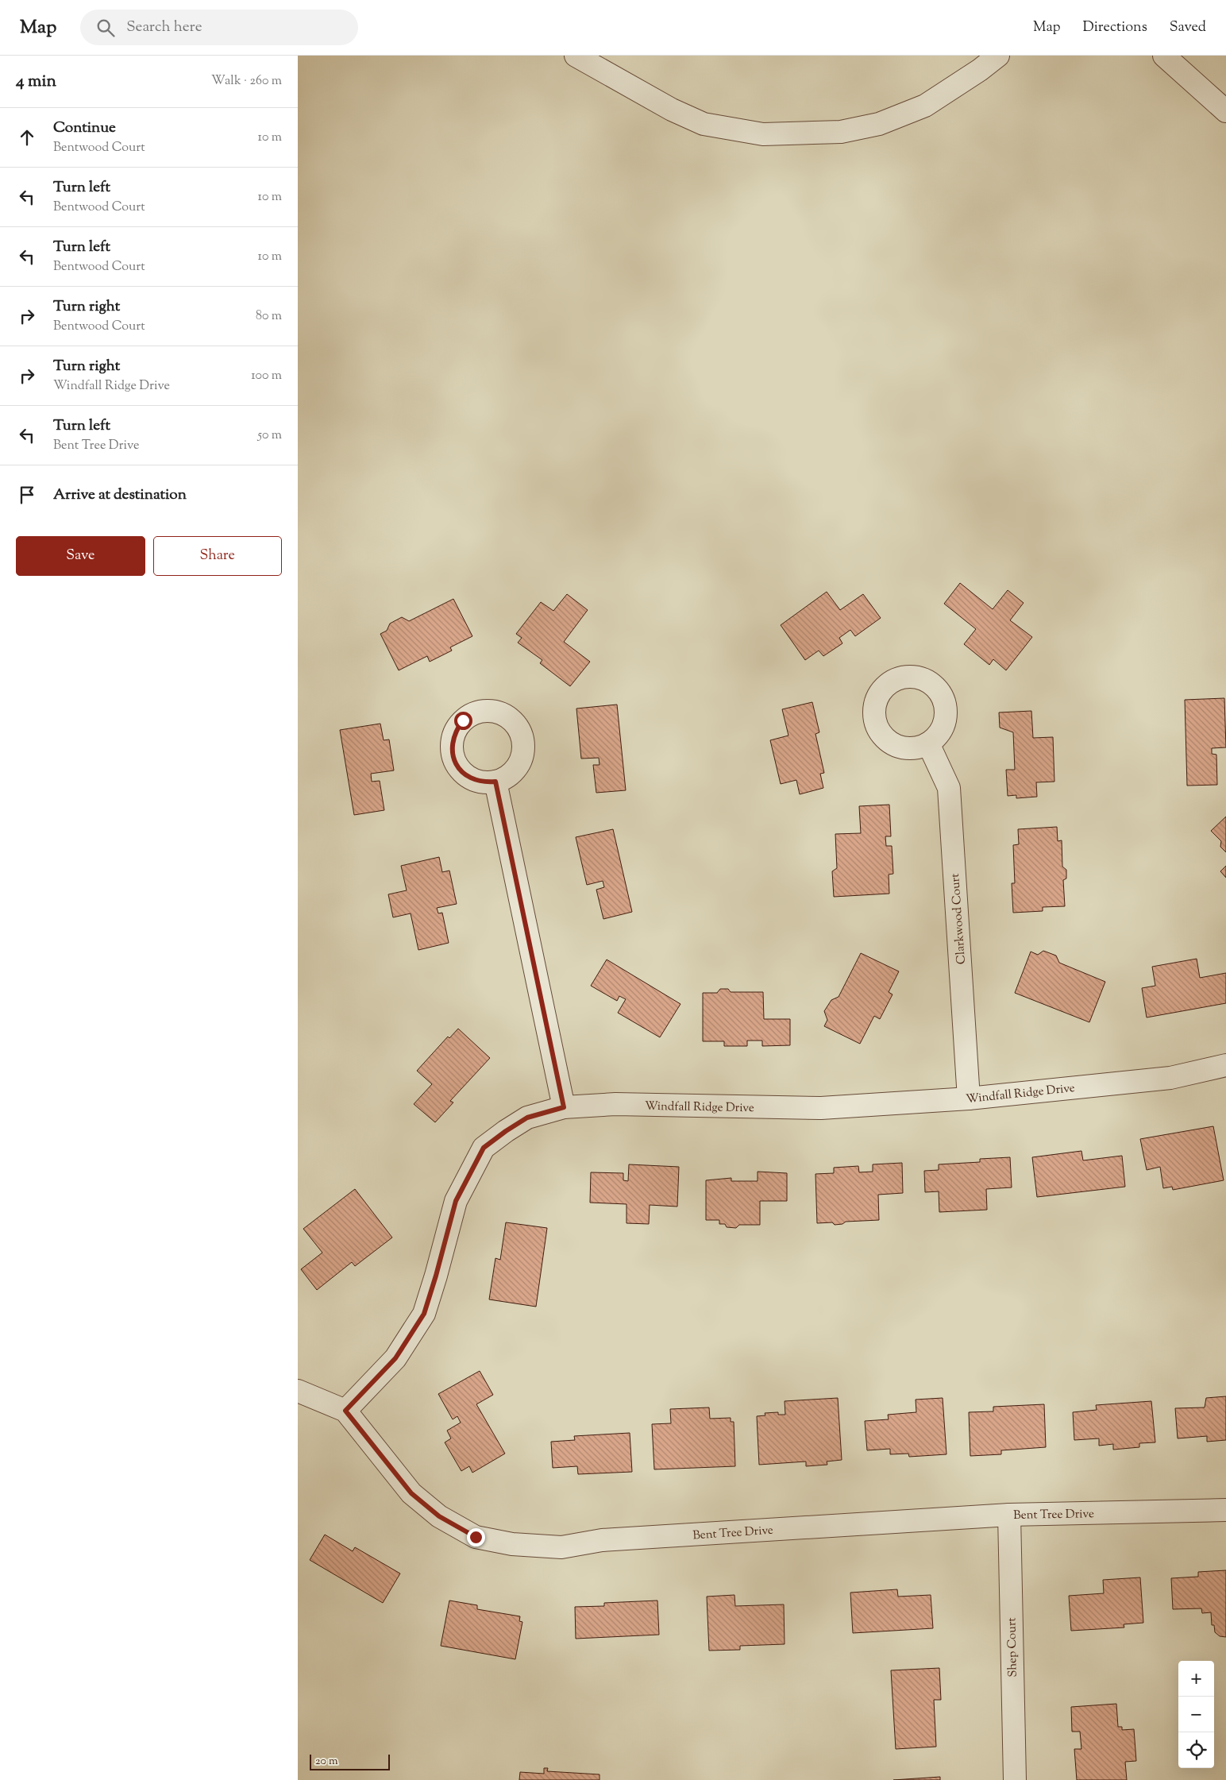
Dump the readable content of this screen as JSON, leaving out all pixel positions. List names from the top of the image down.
{
  "streets": {
    "street": [
      "Clarkwood Court",
      "Windfall Ridge Drive",
      "Bent Tree Drive",
      "Shep Court"
    ]
  },
  "crossings": [
    ["Clarkwood Court", "Windfall Ridge Drive"],
    ["Windfall Ridge Drive", "Bent Tree Drive"],
    ["Bent Tree Drive", "Shep Court"]
  ],
  "scale_bar": "20 m",
  "page": {
    "header": "Map",
    "search": "Search here",
    "nav": ["Map", "Directions", "Saved"],
    "heading": ["4 min", "Walk · 260 m"],
    "list": [
      ["Continue", "Bentwood Court", "10 m"],
      ["Turn left", "Bentwood Court", "10 m"],
      ["Turn left", "Bentwood Court", "10 m"],
      ["Turn right", "Bentwood Court", "80 m"],
      ["Turn right", "Windfall Ridge Drive", "100 m"],
      ["Turn left", "Bent Tree Drive", "50 m"],
      "Arrive at destination"
    ],
    "buttons": ["Save", "Share"],
    "map_buttons": ["+", "−"],
    "scale": "20 m"
  }
}
